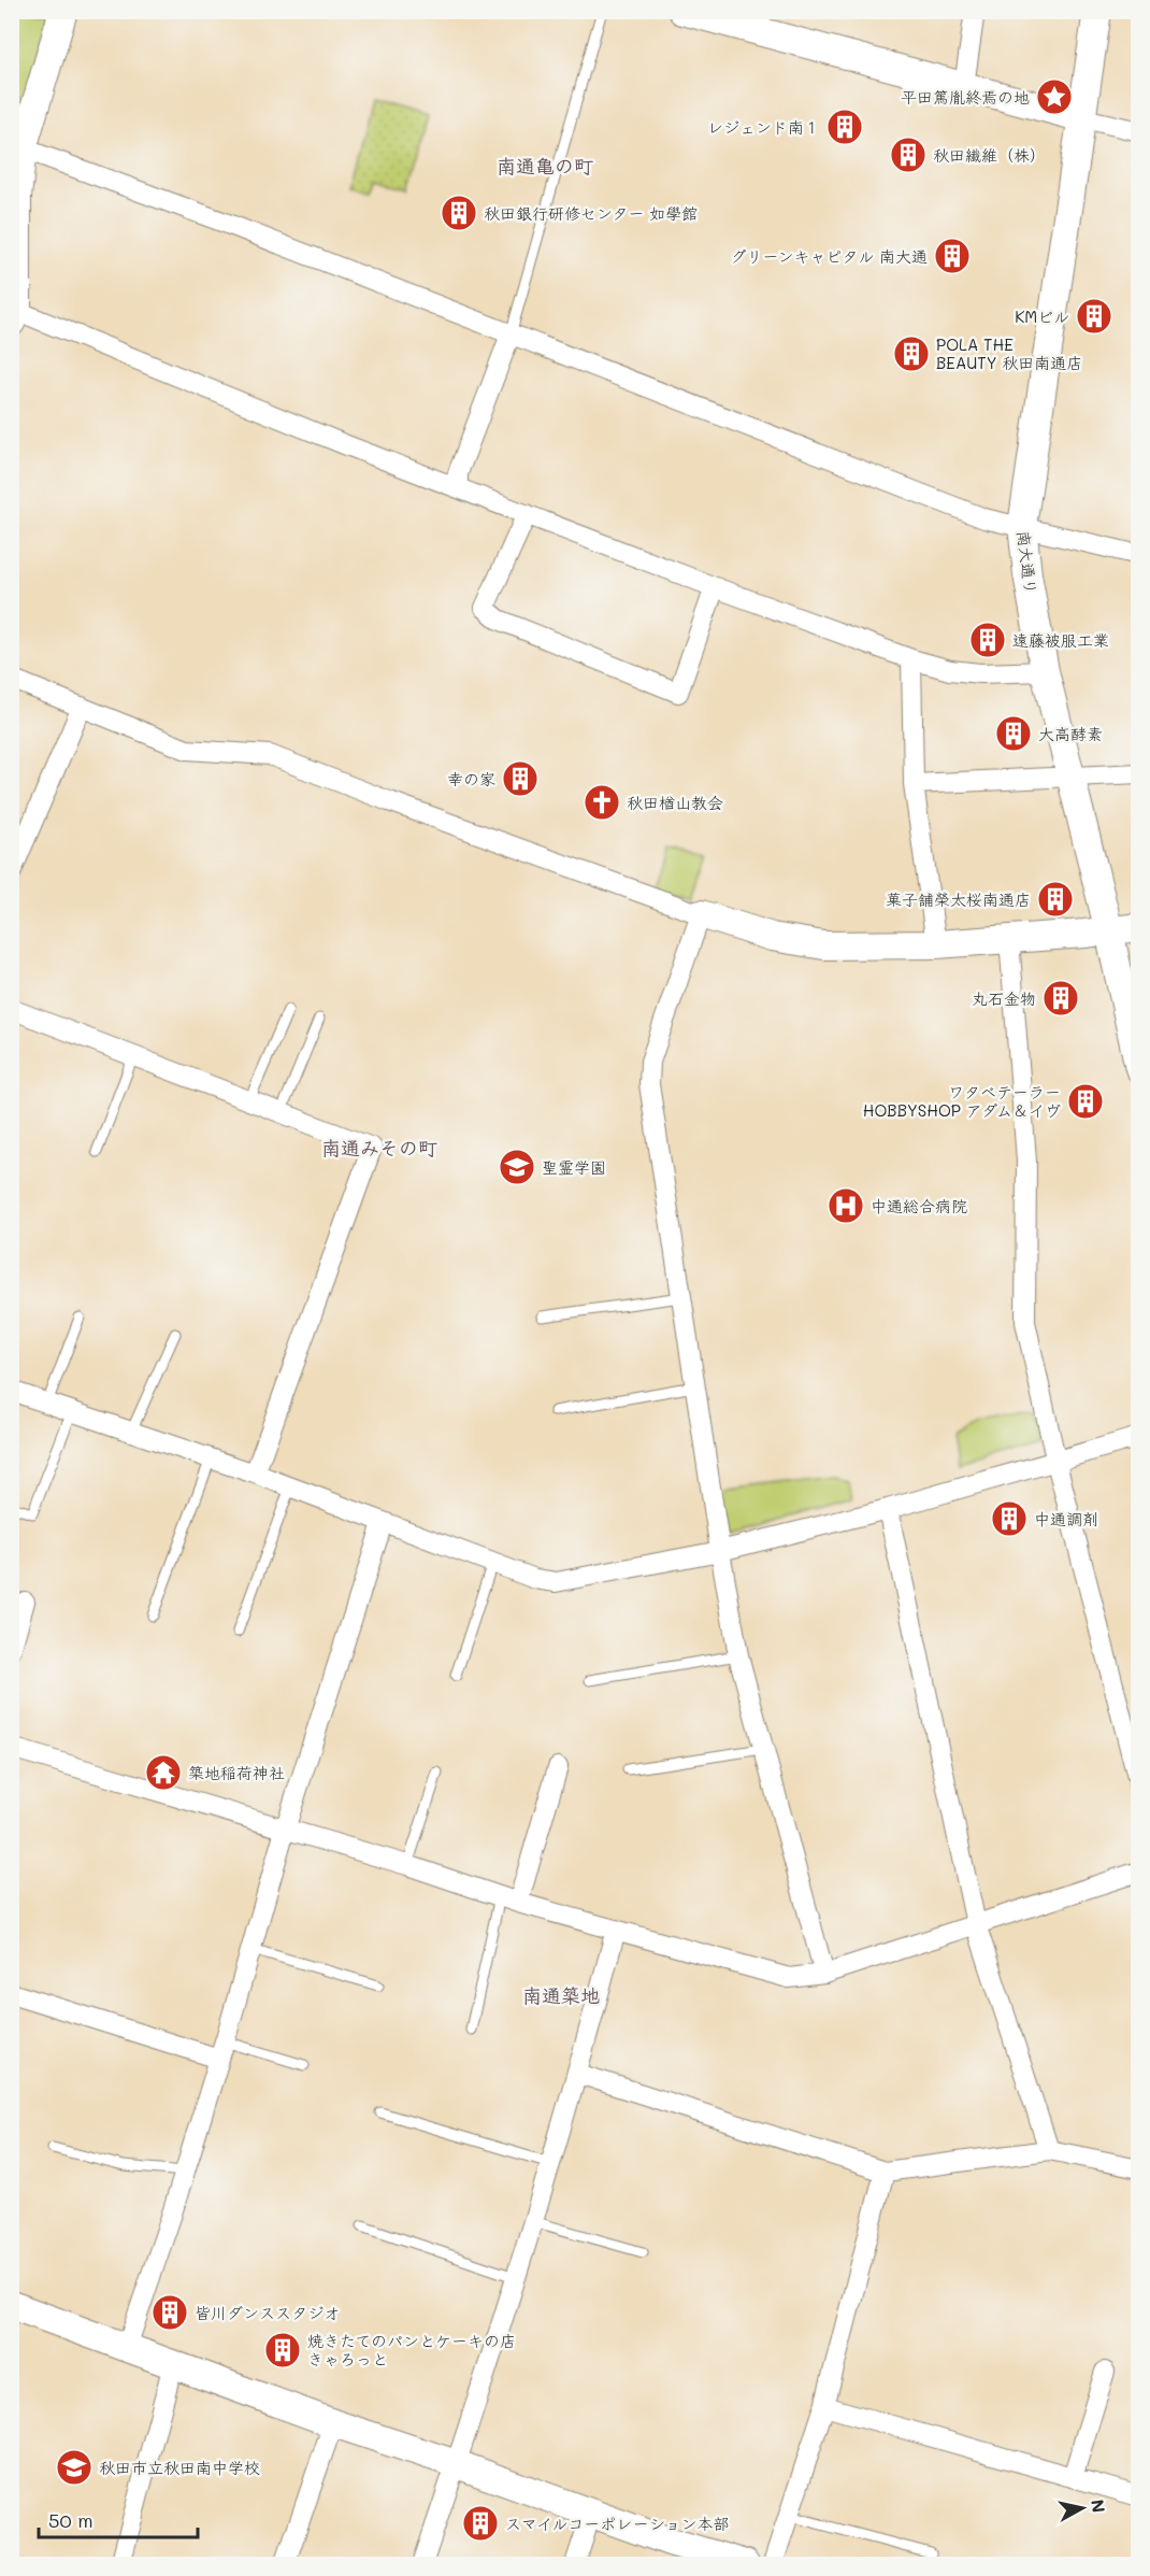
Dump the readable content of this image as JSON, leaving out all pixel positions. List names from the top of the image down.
{
  "streets": {
    "street": ["南大通り"]
  },
  "districts": ["南通亀の町", "南通みその町", "南通築地"],
  "places": {
    "place": ["平田篤胤終焉の地"],
    "building": [
      "レジェンド南１",
      "秋田繊維（株）",
      "秋田銀行研修センター 如學館",
      "グリーンキャピタル 南大通",
      "KMビル",
      "POLA THE BEAUTY 秋田南通店",
      "遠藤被服工業",
      "大高酵素",
      "幸の家",
      "菓子舗榮太桜南通店",
      "丸石金物",
      "ワタベテーラー HOBBYSHOP アダム＆イヴ",
      "中通調剤",
      "皆川ダンススタジオ",
      "焼きたてのパンとケーキの店 きゃろっと",
      "スマイルコーポレーション本部"
    ],
    "church": ["秋田楢山教会"],
    "school or university": ["聖霊学園", "秋田市立秋田南中学校"],
    "hospital": ["中通総合病院"],
    "temple": ["築地稲荷神社"]
  },
  "scale_bar": "50 m",
  "north": "right"
}
